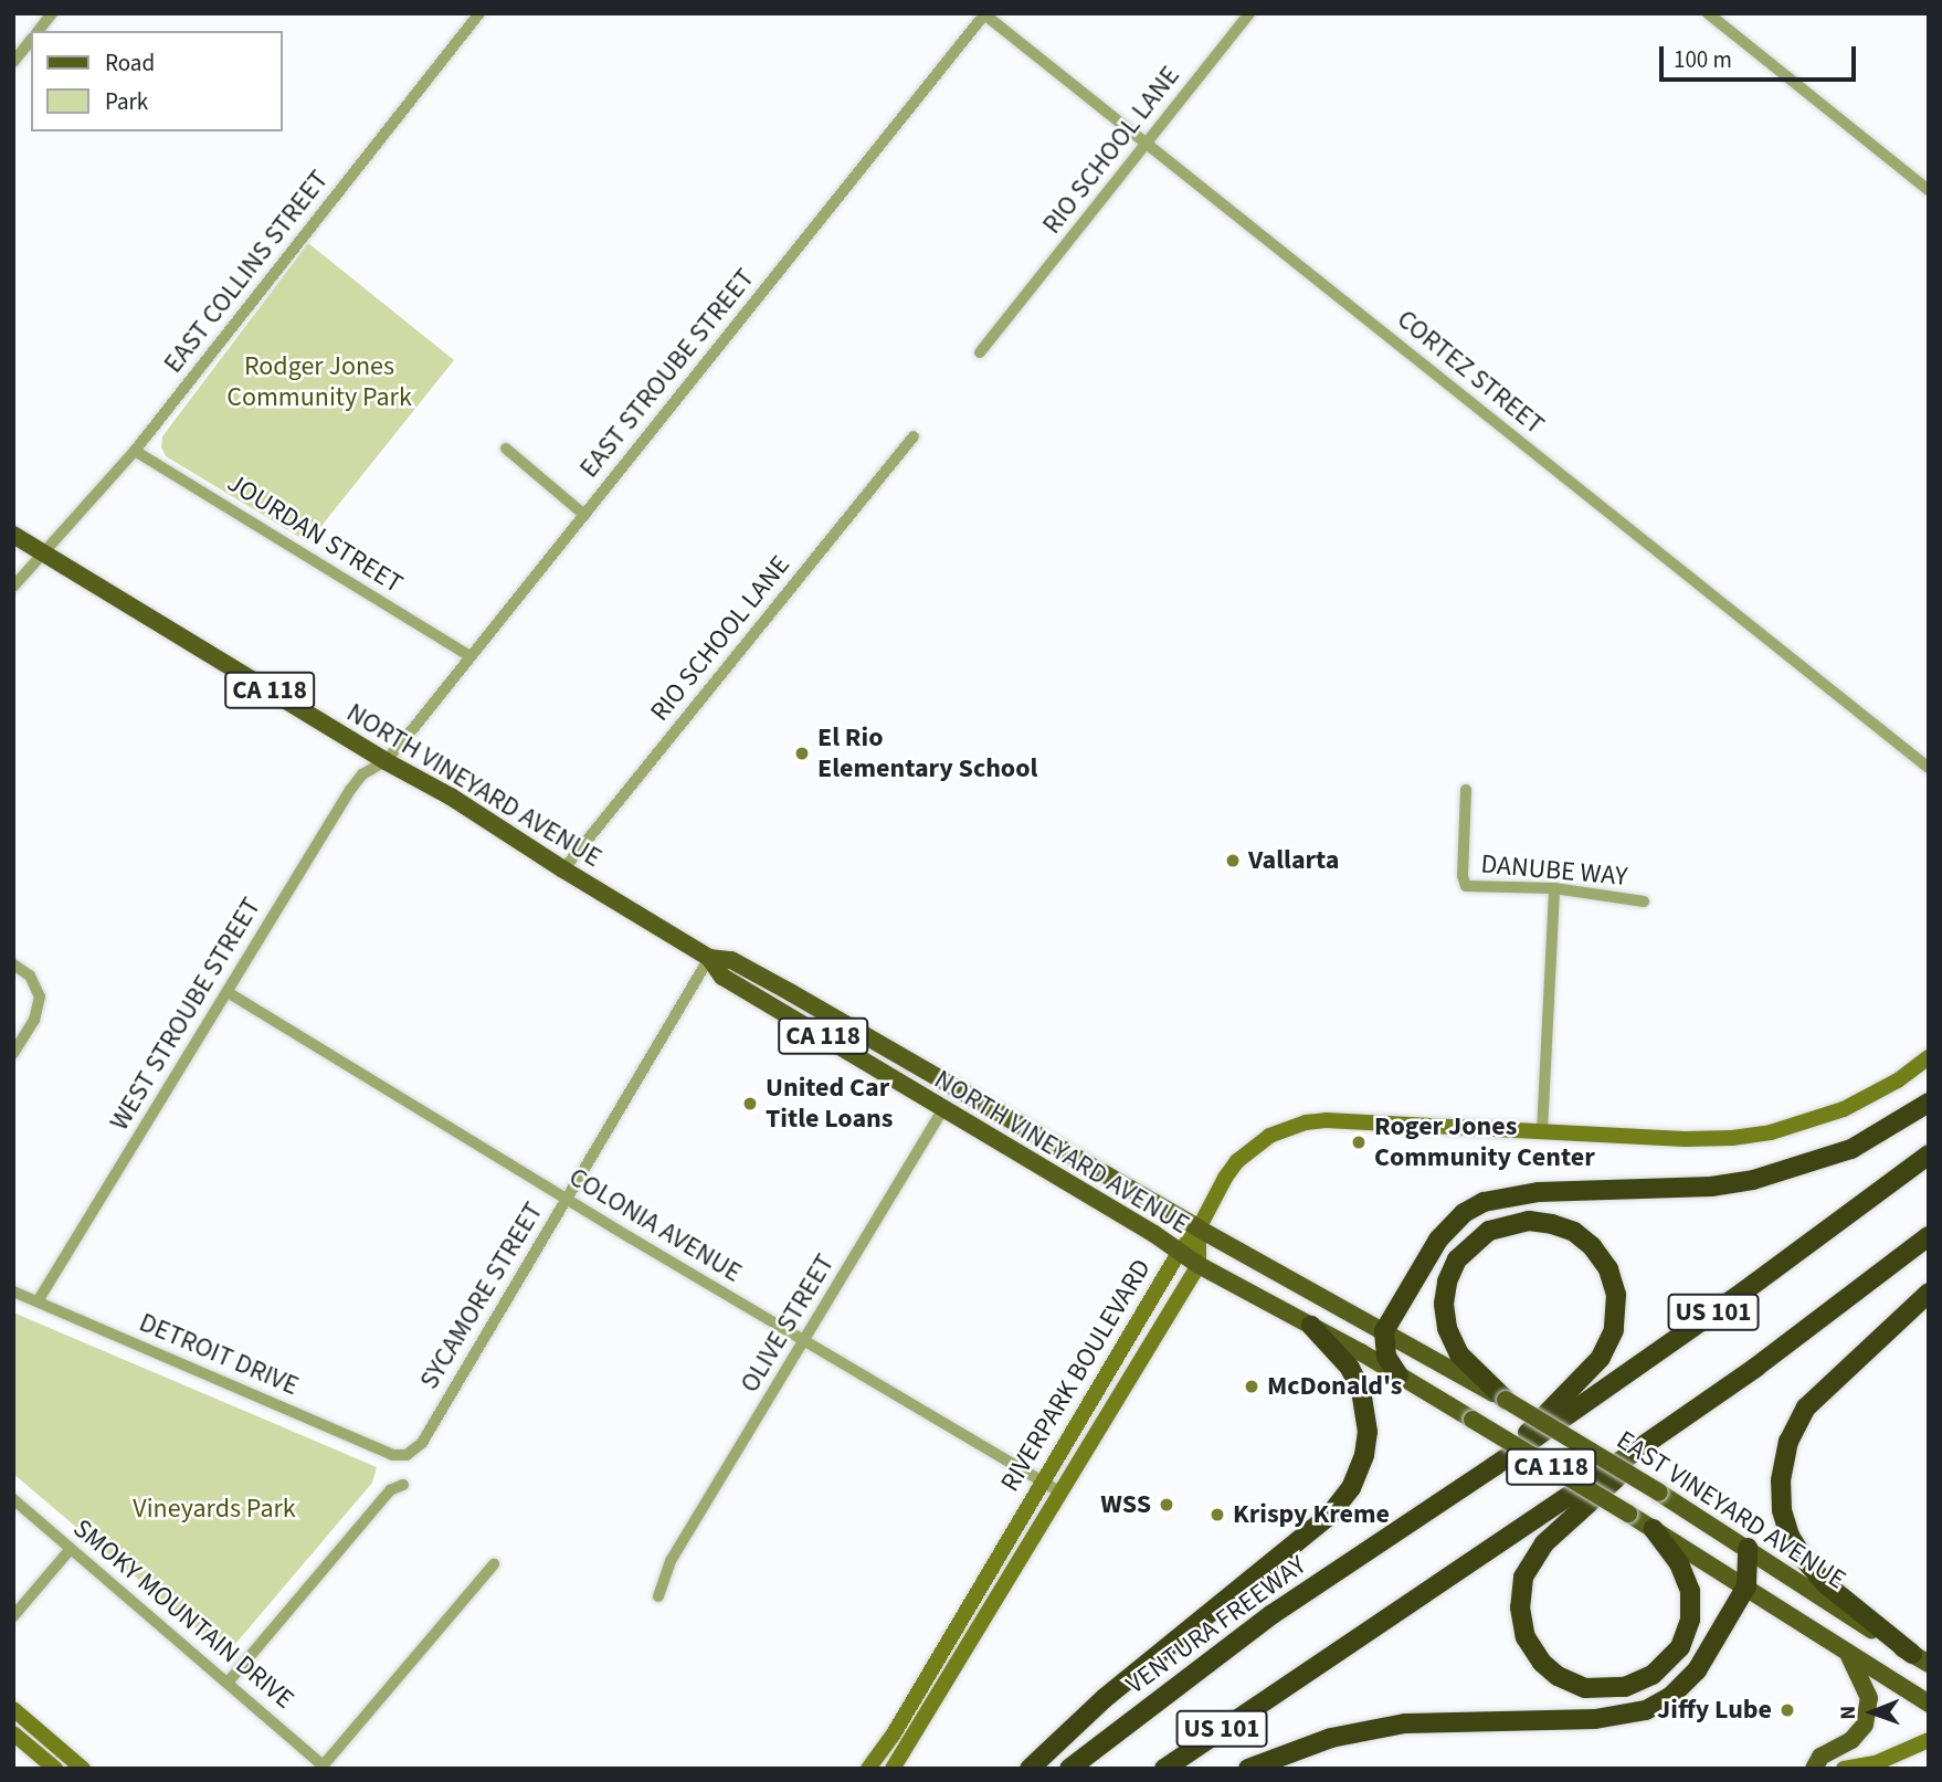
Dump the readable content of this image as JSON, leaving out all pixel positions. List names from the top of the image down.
{
  "streets": {
    "highway": ["US 101", "VENTURA FREEWAY"],
    "main road": ["CA 118", "NORTH VINEYARD AVENUE", "EAST VINEYARD AVENUE"],
    "street": [
      "RIO SCHOOL LANE",
      "EAST COLLINS STREET",
      "CORTEZ STREET",
      "EAST STROUBE STREET",
      "JOURDAN STREET",
      "DANUBE WAY",
      "WEST STROUBE STREET",
      "COLONIA AVENUE",
      "SYCAMORE STREET",
      "OLIVE STREET",
      "DETROIT DRIVE",
      "RIVERPARK BOULEVARD",
      "SMOKY MOUNTAIN DRIVE"
    ]
  },
  "crossings": [
    ["RIO SCHOOL LANE", "CORTEZ STREET"],
    ["RIO SCHOOL LANE", "NORTH VINEYARD AVENUE"],
    ["EAST COLLINS STREET", "JOURDAN STREET"],
    ["EAST COLLINS STREET", "NORTH VINEYARD AVENUE"],
    ["CORTEZ STREET", "EAST STROUBE STREET"],
    ["EAST STROUBE STREET", "JOURDAN STREET"],
    ["EAST STROUBE STREET", "NORTH VINEYARD AVENUE"],
    ["EAST STROUBE STREET", "WEST STROUBE STREET"],
    ["NORTH VINEYARD AVENUE", "WEST STROUBE STREET"],
    ["NORTH VINEYARD AVENUE", "SYCAMORE STREET"],
    ["NORTH VINEYARD AVENUE", "OLIVE STREET"],
    ["NORTH VINEYARD AVENUE", "RIVERPARK BOULEVARD"],
    ["NORTH VINEYARD AVENUE", "EAST VINEYARD AVENUE"],
    ["WEST STROUBE STREET", "COLONIA AVENUE"],
    ["WEST STROUBE STREET", "DETROIT DRIVE"],
    ["COLONIA AVENUE", "SYCAMORE STREET"],
    ["COLONIA AVENUE", "OLIVE STREET"],
    ["COLONIA AVENUE", "RIVERPARK BOULEVARD"],
    ["SYCAMORE STREET", "DETROIT DRIVE"]
  ],
  "parks": ["Rodger Jones Community Park", "Vineyards Park"],
  "places": [
    "El Rio Elementary School",
    "Vallarta",
    "United Car Title Loans",
    "Roger Jones Community Center",
    "McDonald's",
    "WSS",
    "Krispy Kreme",
    "Jiffy Lube"
  ],
  "legend": ["Road", "Park"],
  "scale_bar": "100 m",
  "north": "left"
}
